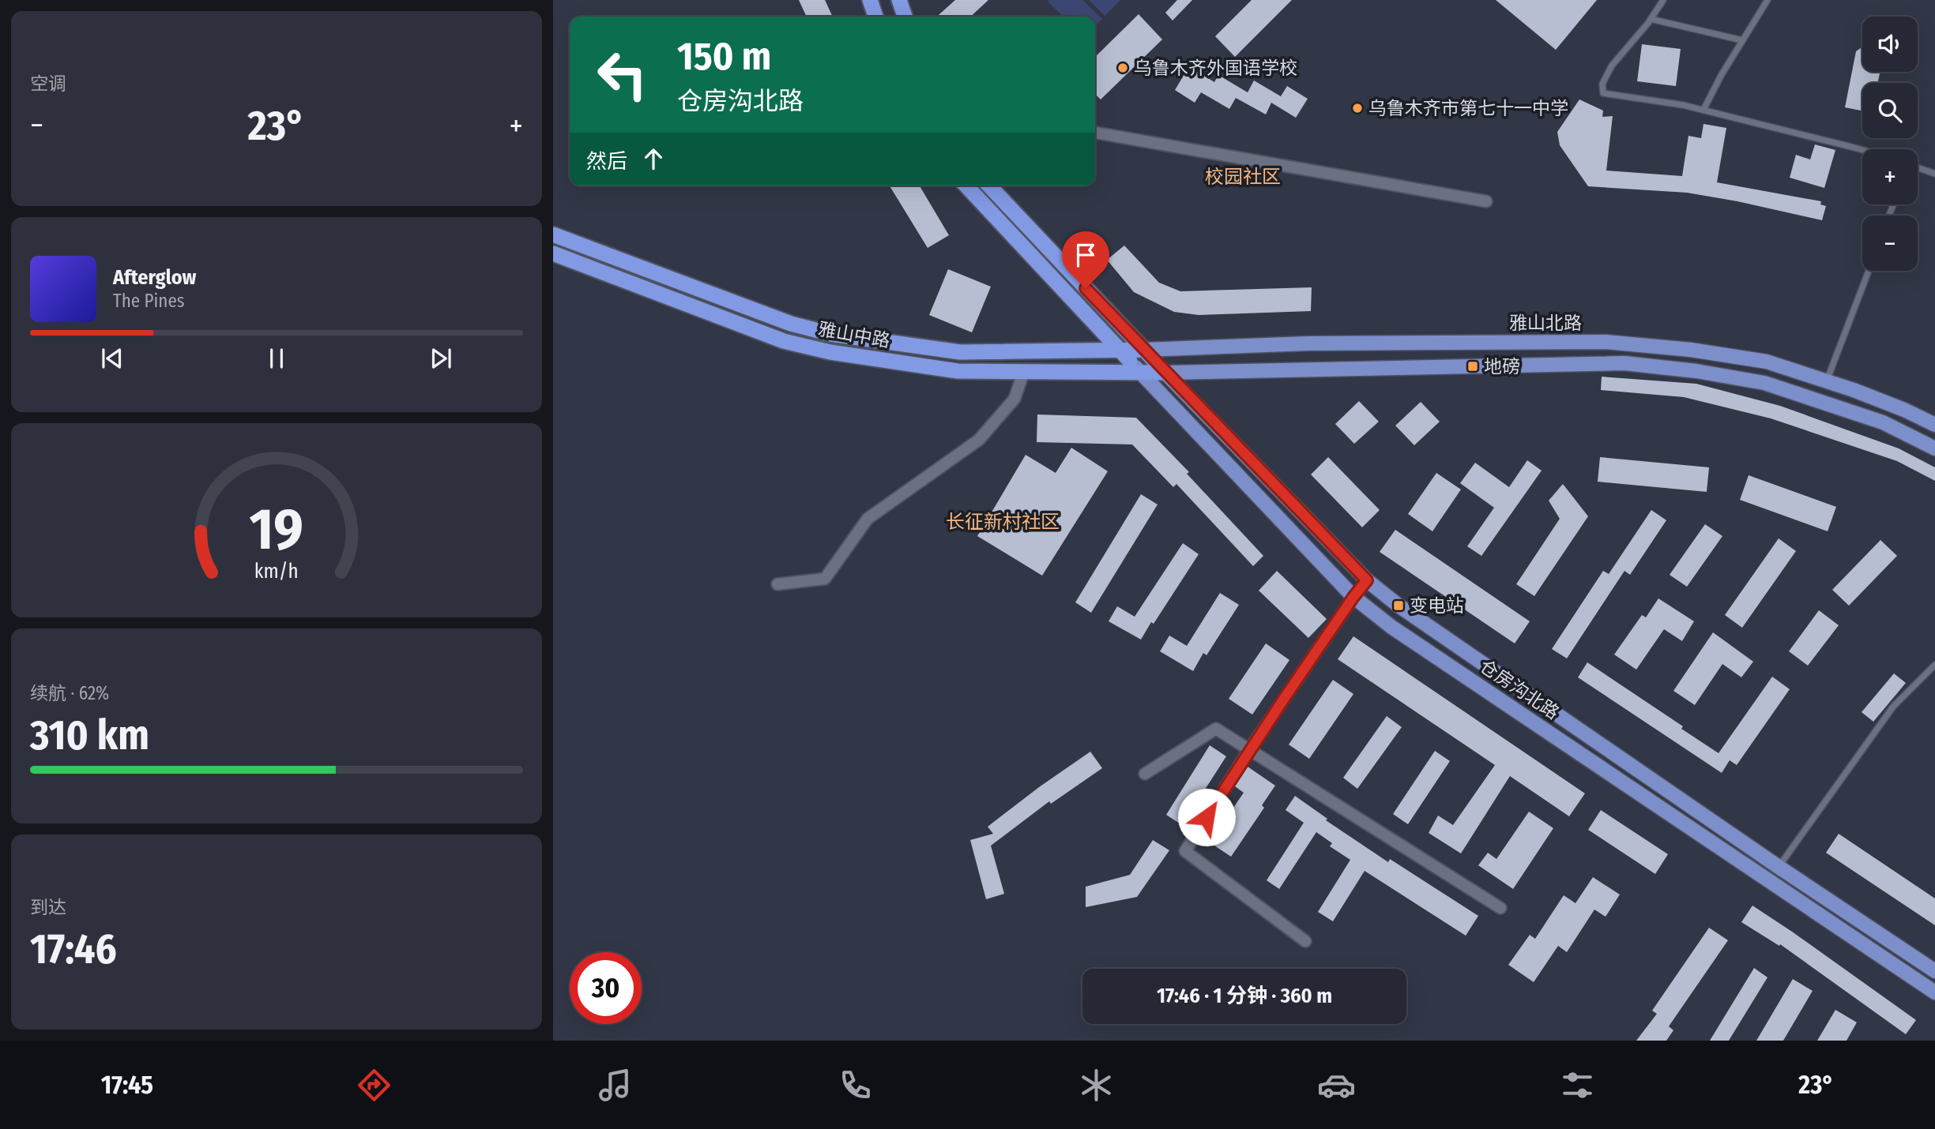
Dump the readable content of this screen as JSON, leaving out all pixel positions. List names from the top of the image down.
{
  "streets": {
    "highway": ["雅山中路"],
    "main road": ["雅山北路", "仓房沟北路"]
  },
  "crossings": [
    ["雅山北路", "雅山中路"],
    ["雅山中路", "仓房沟北路"]
  ],
  "districts": ["校园社区", "长征新村社区"],
  "places": {
    "other": ["乌鲁木齐外国语学校", "乌鲁木齐市第七十一中学"],
    "transit": ["地磅", "变电站"]
  },
  "page": {
    "tile": [
      "空调",
      ["续航 · 62%", "310 km"],
      ["到达", "17:46"]
    ],
    "map_buttons": ["+", "−"],
    "turn": ["150 m", "仓房沟北路"],
    "heat": ["−", "23°", "+"],
    "then": "然后",
    "song": ["Afterglow", "The Pines"],
    "limit": "30",
    "trip": "17:46 · 1 分钟 · 360 m",
    "tabs": ["17:45", "23°"],
    "gauge": ["19", "km/h"]
  }
}
